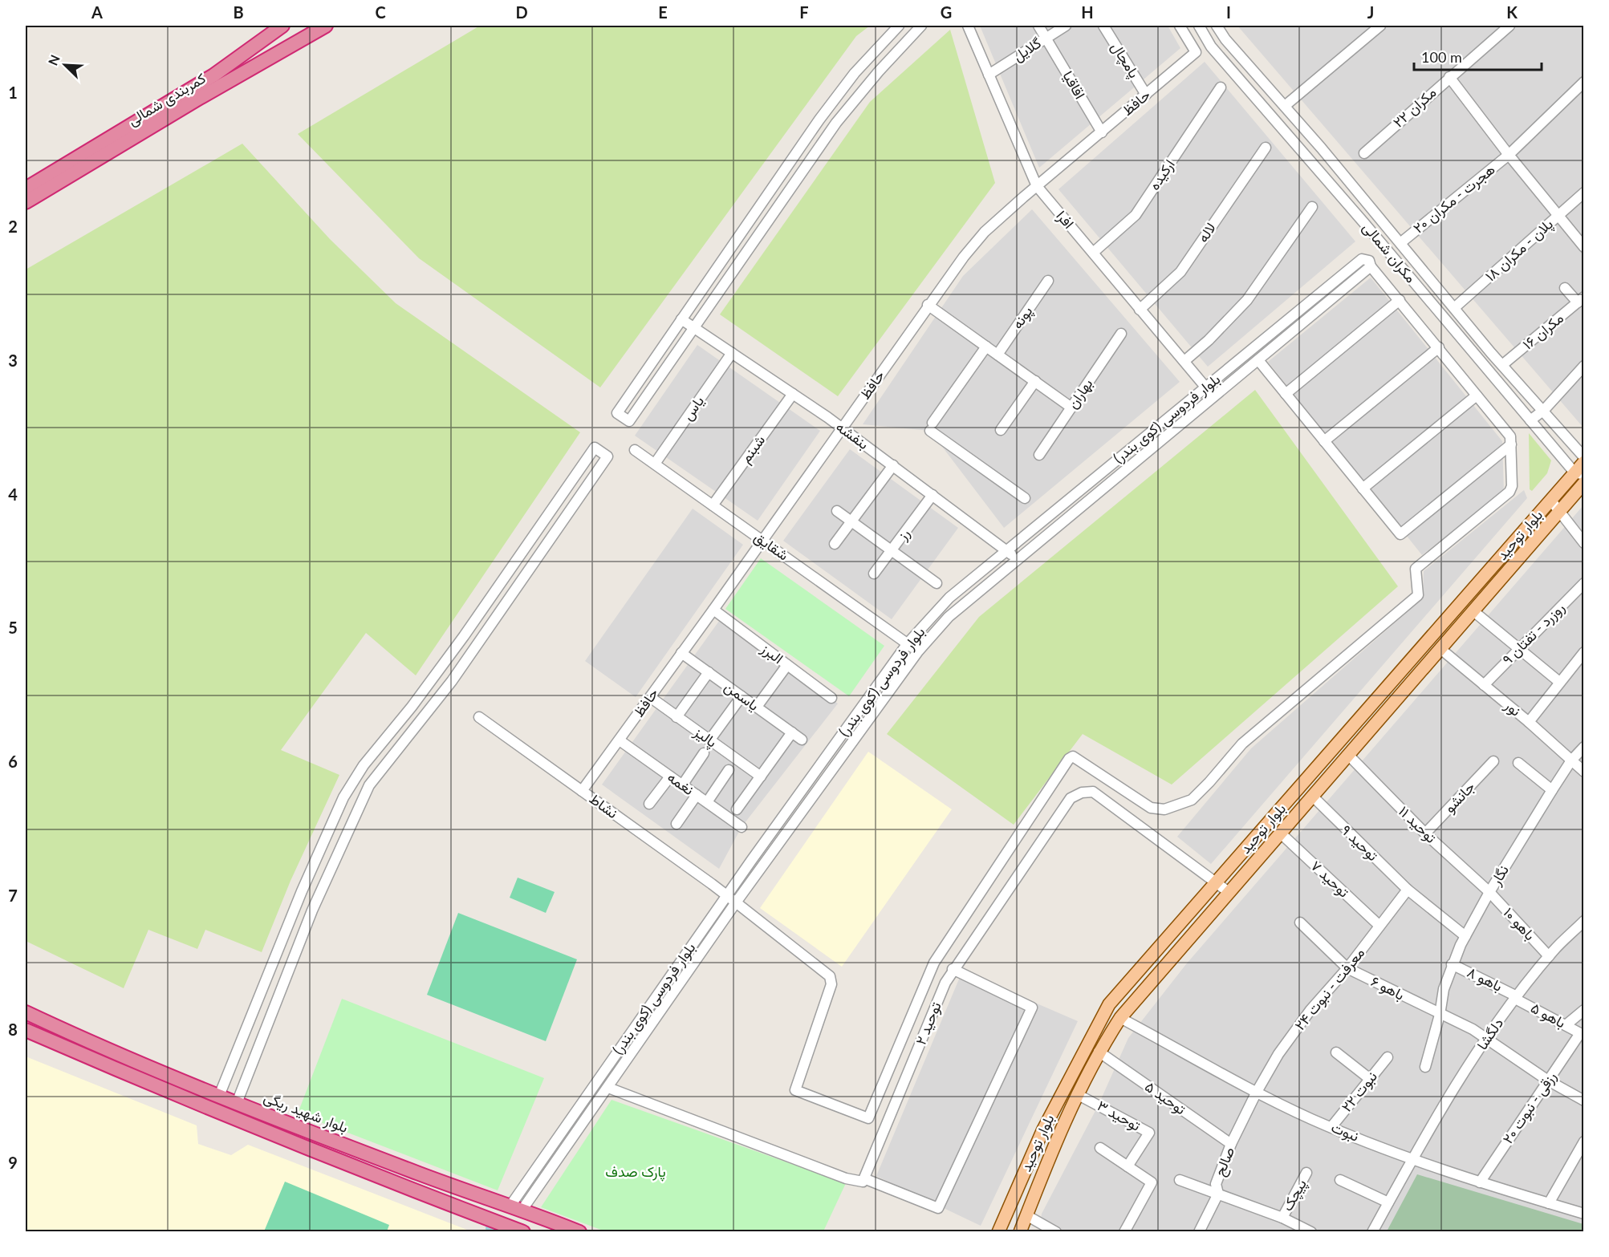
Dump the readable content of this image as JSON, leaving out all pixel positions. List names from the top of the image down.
{
  "streets": {
    "highway": ["کمربندی شمالی", "بلوار شهید ریگی"],
    "main road": ["بلوار توحید"],
    "street": [
      "گلایل",
      "پامچال",
      "اقاقیا",
      "حافظ",
      "مکران ۲۲",
      "ارکیده",
      "هجرت - مکران ۲۰",
      "افرا",
      "لاله",
      "پلان - مکران ۱۸",
      "مکران شمالی",
      "پونه",
      "مکران ۱۶",
      "بهاران",
      "یاس",
      "بلوار فردوسی (کوی بندر)",
      "بنفشه",
      "شبنم",
      "رز",
      "شقایق",
      "روزرد - تفتان ۹",
      "البرز",
      "یاسمن",
      "نور",
      "پالیز",
      "نغمه",
      "جانشو",
      "نشاط",
      "توحید ۱۱",
      "توحید ۹",
      "نگار",
      "توحید ۷",
      "باهو ۱۰",
      "باهو ۸",
      "باهو ۶",
      "معرفت - نبوت ۲۴",
      "باهو ۵",
      "توحید ۲",
      "دلگشا",
      "نبوت ۲۲",
      "توحید ۵",
      "رزقی - نبوت ۲۰",
      "توحید ۳",
      "نبوت",
      "صالح",
      "پیچک"
    ]
  },
  "crossings": [
    ["گلایل", "اقاقیا"],
    ["گلایل", "افرا"],
    ["پامچال", "حافظ"],
    ["اقاقیا", "حافظ"],
    ["حافظ", "افرا"],
    ["حافظ", "بنفشه"],
    ["حافظ", "شقایق"],
    ["حافظ", "البرز"],
    ["حافظ", "یاسمن"],
    ["حافظ", "پالیز"],
    ["حافظ", "نغمه"],
    ["حافظ", "نشاط"],
    ["ارکیده", "افرا"],
    ["هجرت - مکران ۲۰", "مکران شمالی"],
    ["افرا", "لاله"],
    ["افرا", "بلوار فردوسی (کوی بندر)"],
    ["پلان - مکران ۱۸", "مکران شمالی"],
    ["مکران شمالی", "مکران ۱۶"],
    ["مکران شمالی", "بلوار توحید"],
    ["یاس", "بنفشه"],
    ["یاس", "شقایق"],
    ["بلوار فردوسی (کوی بندر)", "بنفشه"],
    ["بلوار فردوسی (کوی بندر)", "شقایق"],
    ["بلوار فردوسی (کوی بندر)", "نشاط"],
    ["بلوار فردوسی (کوی بندر)", "بلوار شهید ریگی"],
    ["بنفشه", "شبنم"],
    ["بنفشه", "رز"],
    ["شبنم", "شقایق"],
    ["بلوار توحید", "نور"],
    ["بلوار توحید", "توحید ۱۱"],
    ["بلوار توحید", "توحید ۹"],
    ["بلوار توحید", "توحید ۷"],
    ["بلوار توحید", "توحید ۲"],
    ["بلوار توحید", "توحید ۵"],
    ["بلوار توحید", "توحید ۳"],
    ["بلوار توحید", "نبوت"],
    ["روزرد - تفتان ۹", "نور"],
    ["نور", "نگار"],
    ["جانشو", "توحید ۱۱"],
    ["توحید ۱۱", "نگار"],
    ["توحید ۱۱", "باهو ۱۰"],
    ["توحید ۹", "نگار"],
    ["توحید ۹", "معرفت - نبوت ۲۴"],
    ["نگار", "باهو ۱۰"],
    ["نگار", "باهو ۸"],
    ["نگار", "باهو ۶"],
    ["توحید ۷", "معرفت - نبوت ۲۴"],
    ["باهو ۱۰", "دلگشا"],
    ["باهو ۸", "باهو ۵"],
    ["باهو ۸", "دلگشا"],
    ["باهو ۶", "معرفت - نبوت ۲۴"],
    ["باهو ۶", "دلگشا"],
    ["باهو ۶", "رزقی - نبوت ۲۰"],
    ["معرفت - نبوت ۲۴", "نبوت"],
    ["معرفت - نبوت ۲۴", "صالح"],
    ["باهو ۵", "دلگشا"],
    ["باهو ۵", "رزقی - نبوت ۲۰"],
    ["دلگشا", "نبوت"],
    ["نبوت ۲۲", "نبوت"],
    ["توحید ۵", "صالح"],
    ["رزقی - نبوت ۲۰", "نبوت"],
    ["نبوت", "صالح"]
  ],
  "parks": ["پارک صدف"],
  "scale_bar": "100 m",
  "north": "top left",
  "grid": {
    "columns": [
      "A",
      "B",
      "C",
      "D",
      "E",
      "F",
      "G",
      "H",
      "I",
      "J",
      "K"
    ],
    "rows": [
      "1",
      "2",
      "3",
      "4",
      "5",
      "6",
      "7",
      "8",
      "9"
    ]
  }
}
